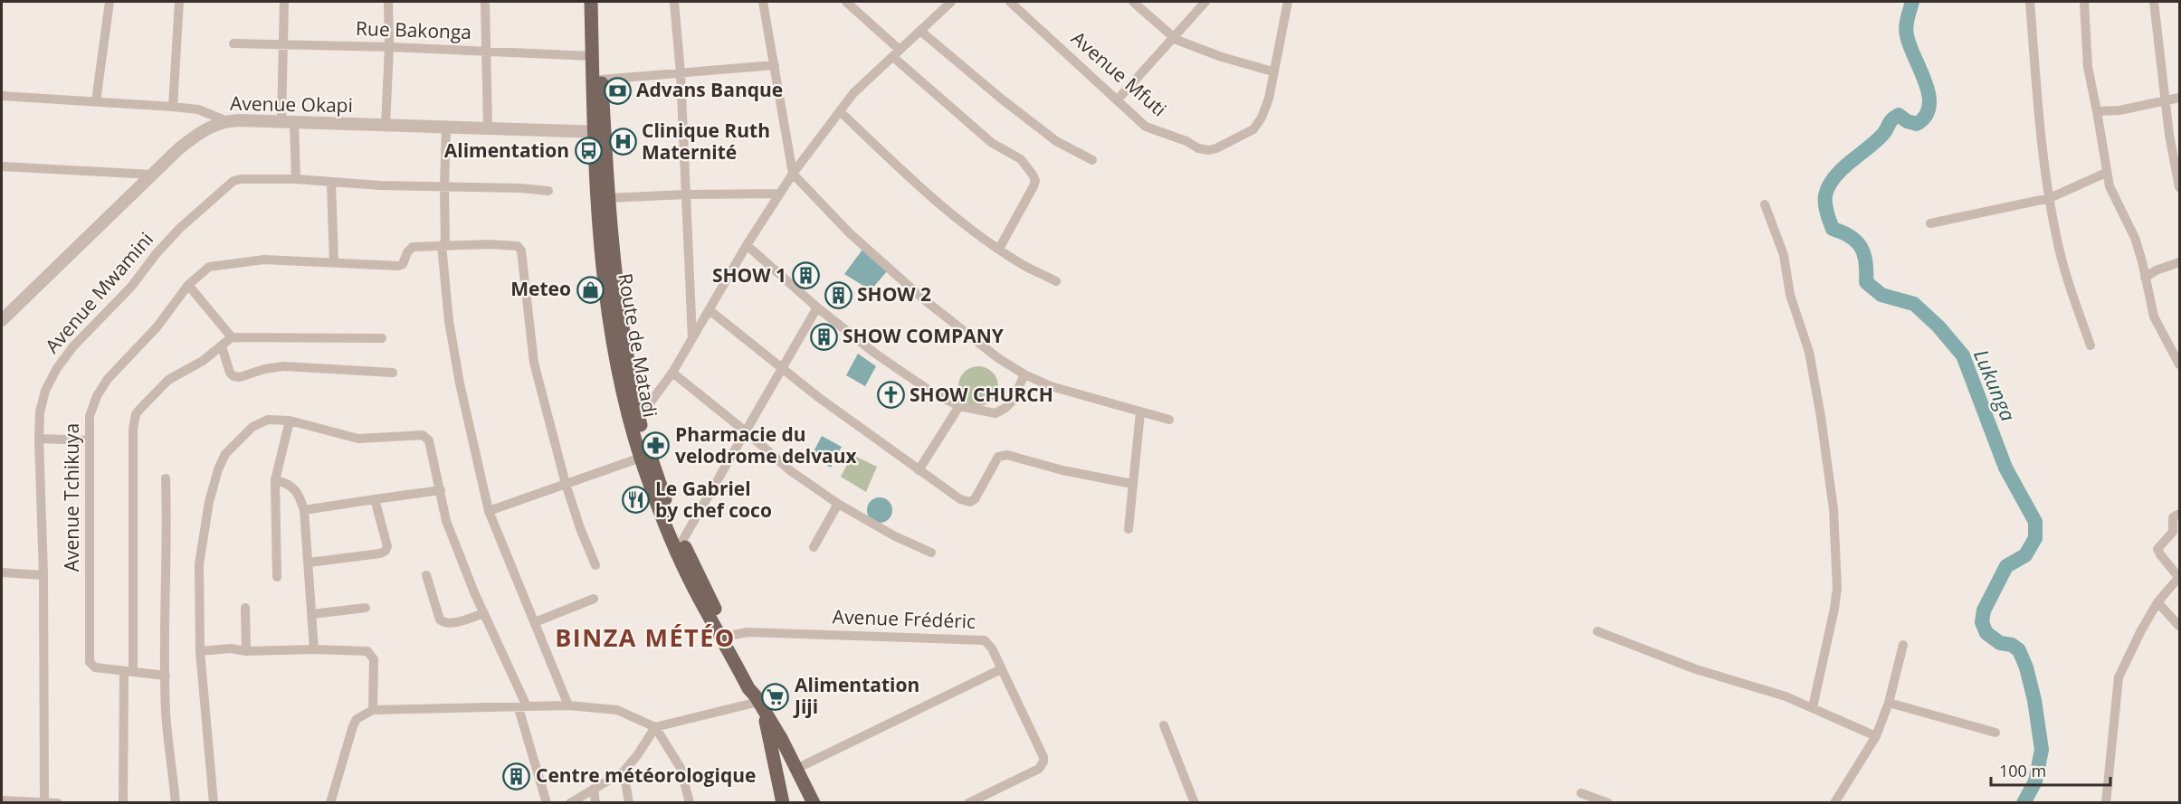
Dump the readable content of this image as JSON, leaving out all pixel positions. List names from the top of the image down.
{
  "streets": {
    "main road": ["Route de Matadi"],
    "street": [
      "Rue Bakonga",
      "Avenue Mfuti",
      "Avenue Okapi",
      "Avenue Mwamini",
      "Avenue Tchikuya",
      "Avenue Frédéric"
    ]
  },
  "crossings": [
    ["Rue Bakonga", "Route de Matadi"],
    ["Avenue Okapi", "Route de Matadi"],
    ["Route de Matadi", "Avenue Frédéric"]
  ],
  "districts": ["BINZA MÉTÉO"],
  "water": ["Lukunga"],
  "places": {
    "bank": ["Advans Banque"],
    "hospital": ["Clinique Ruth Maternité"],
    "bus stop": ["Alimentation"],
    "building": [
      "SHOW 1",
      "SHOW 2",
      "SHOW COMPANY",
      "Centre météorologique"
    ],
    "shop": ["Meteo"],
    "church": ["SHOW CHURCH"],
    "pharmacy": ["Pharmacie du velodrome delvaux"],
    "restaurant": ["Le Gabriel by chef coco"],
    "supermarket": ["Alimentation Jiji"]
  },
  "scale_bar": "100 m"
}
